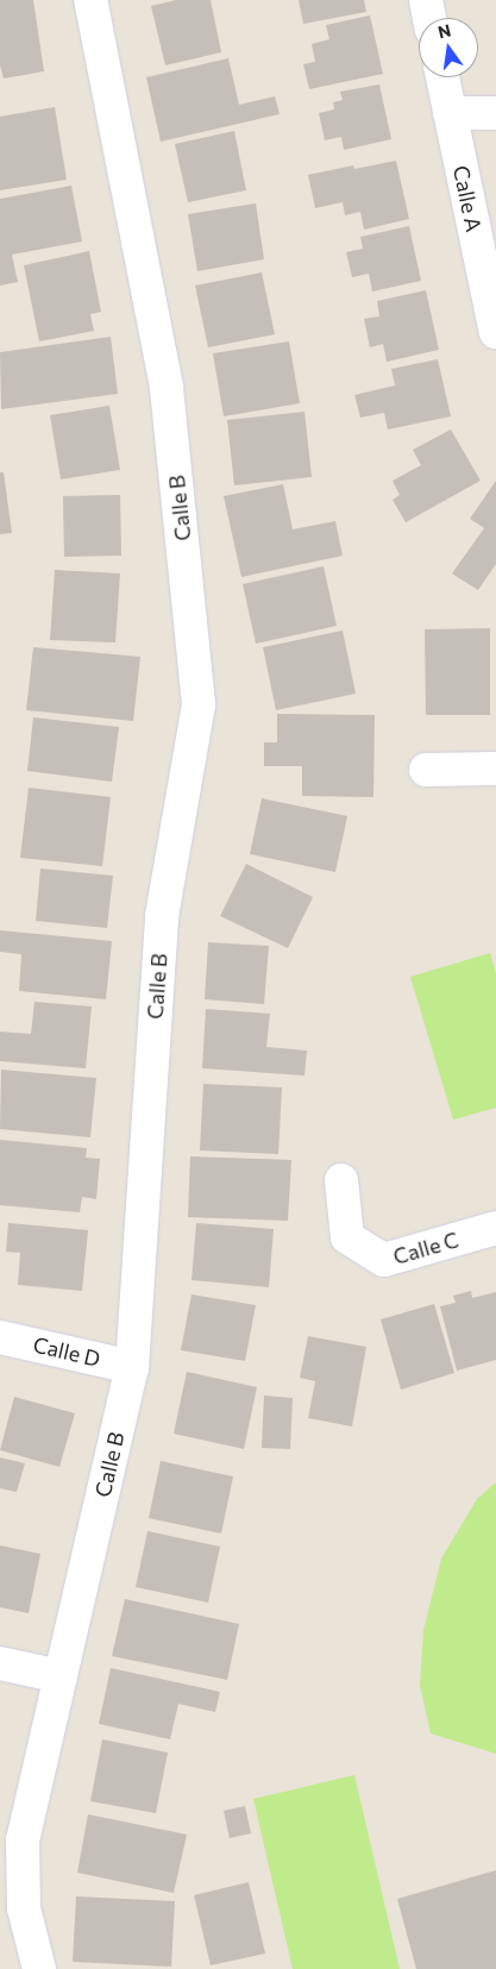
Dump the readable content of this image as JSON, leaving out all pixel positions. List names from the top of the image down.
{
  "streets": {
    "street": [
      "Calle A",
      "Calle B",
      "Calle C",
      "Calle D"
    ]
  },
  "crossings": [
    ["Calle B", "Calle D"]
  ],
  "north": "top"
}
